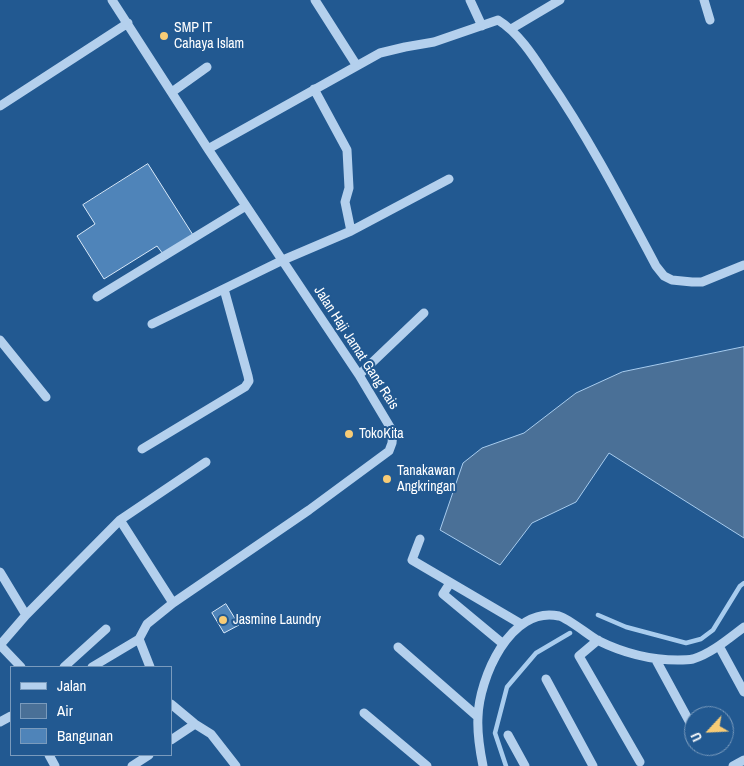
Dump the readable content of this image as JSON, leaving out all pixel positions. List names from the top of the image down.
{
  "streets": {
    "street": ["Jalan Haji Jamat Gang Rais"]
  },
  "places": [
    "SMP IT Cahaya Islam",
    "TokoKita",
    "Tanakawan Angkringan",
    "Jasmine Laundry"
  ],
  "legend": ["Jalan", "Air", "Bangunan"],
  "north": "bottom left"
}
